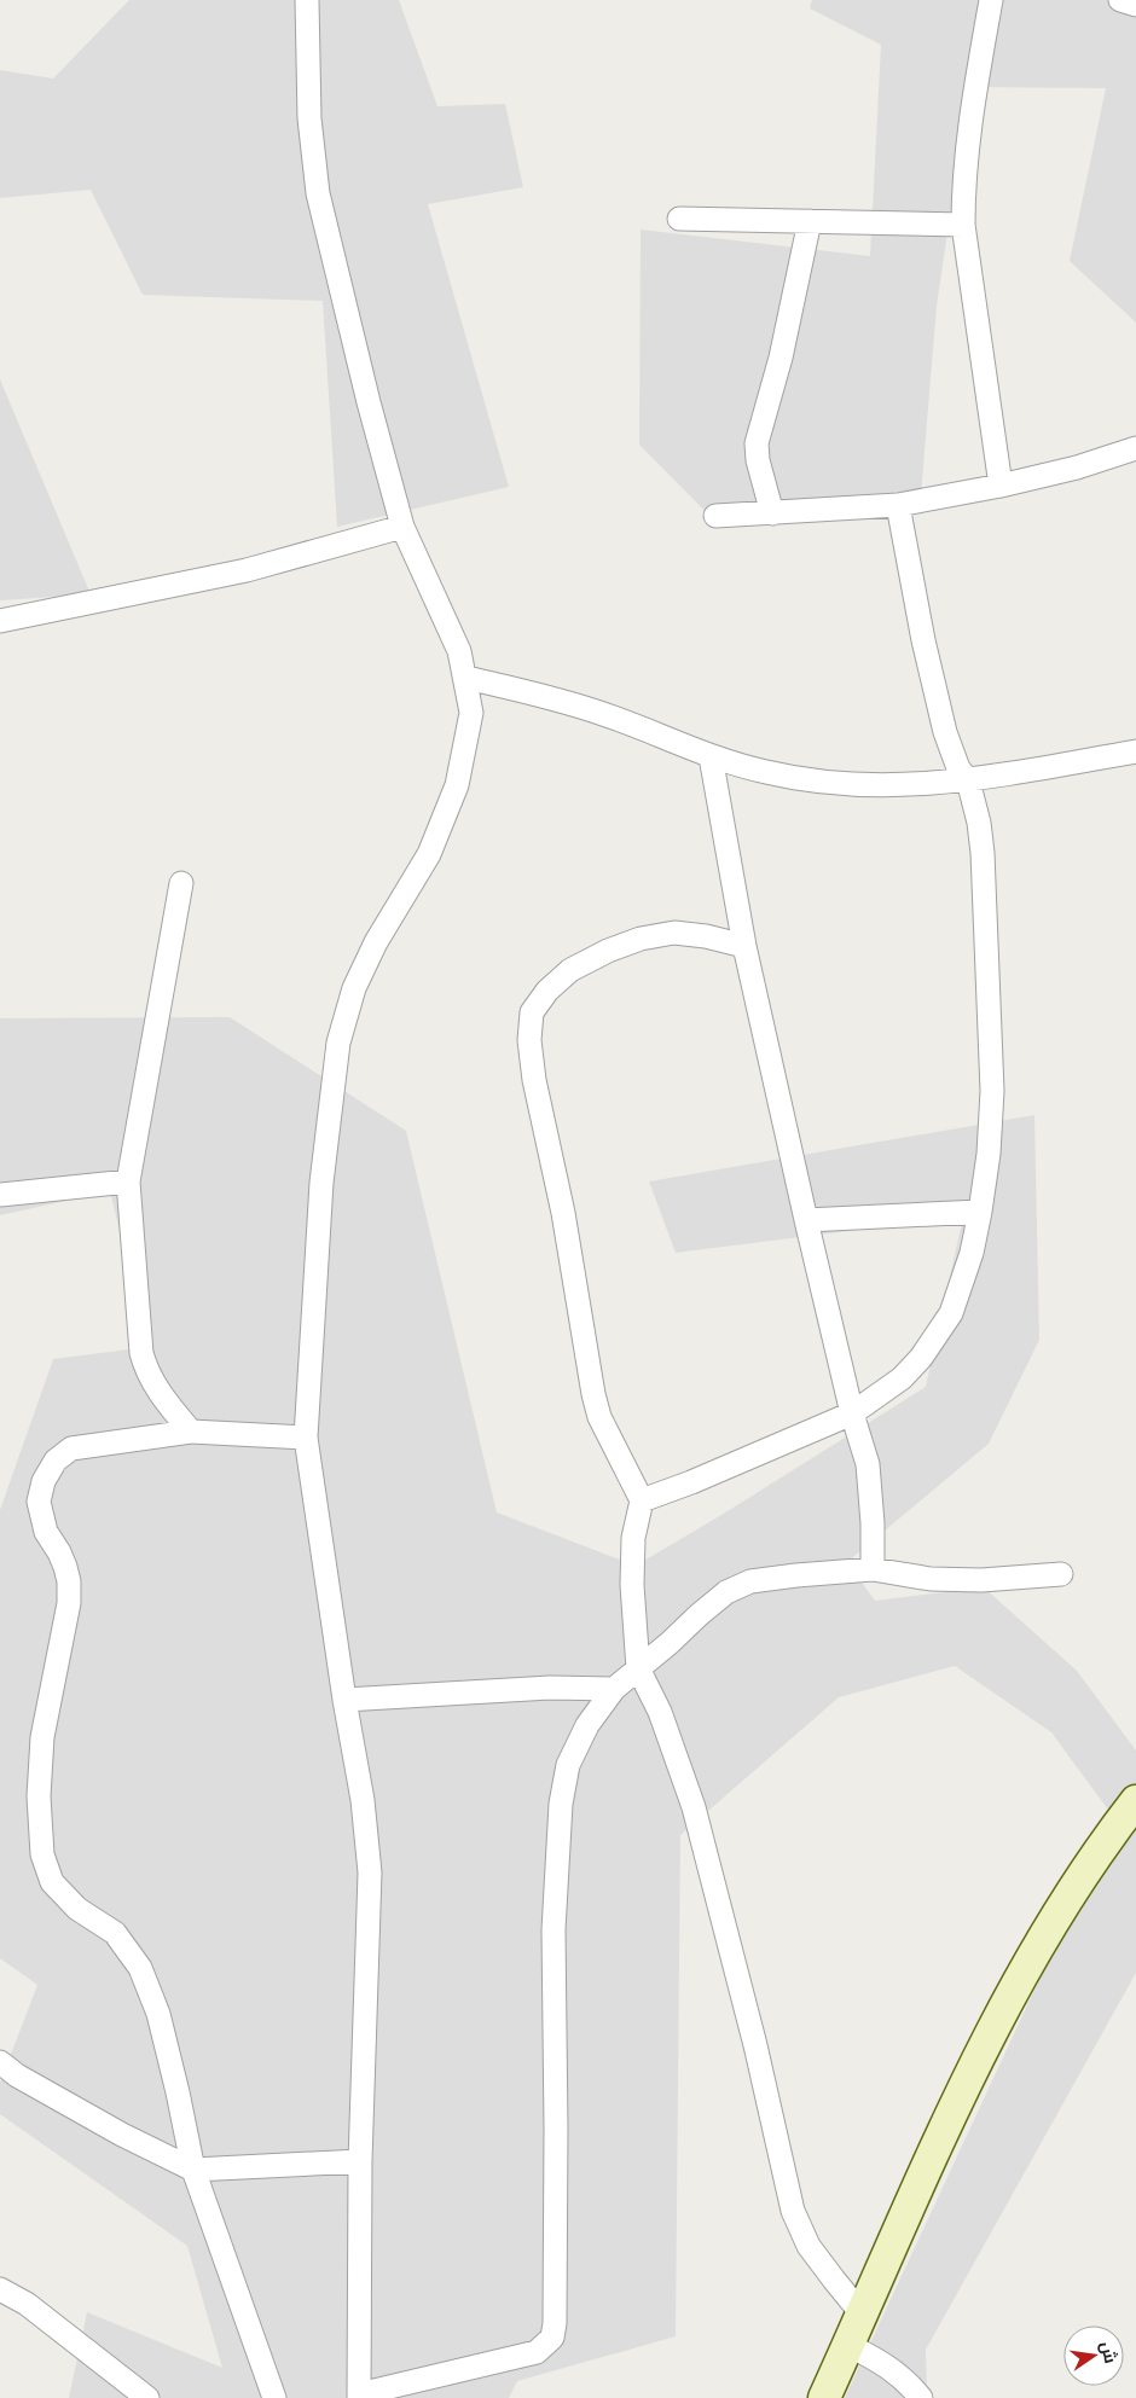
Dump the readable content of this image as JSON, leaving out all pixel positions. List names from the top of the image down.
{
  "north": "right"
}
